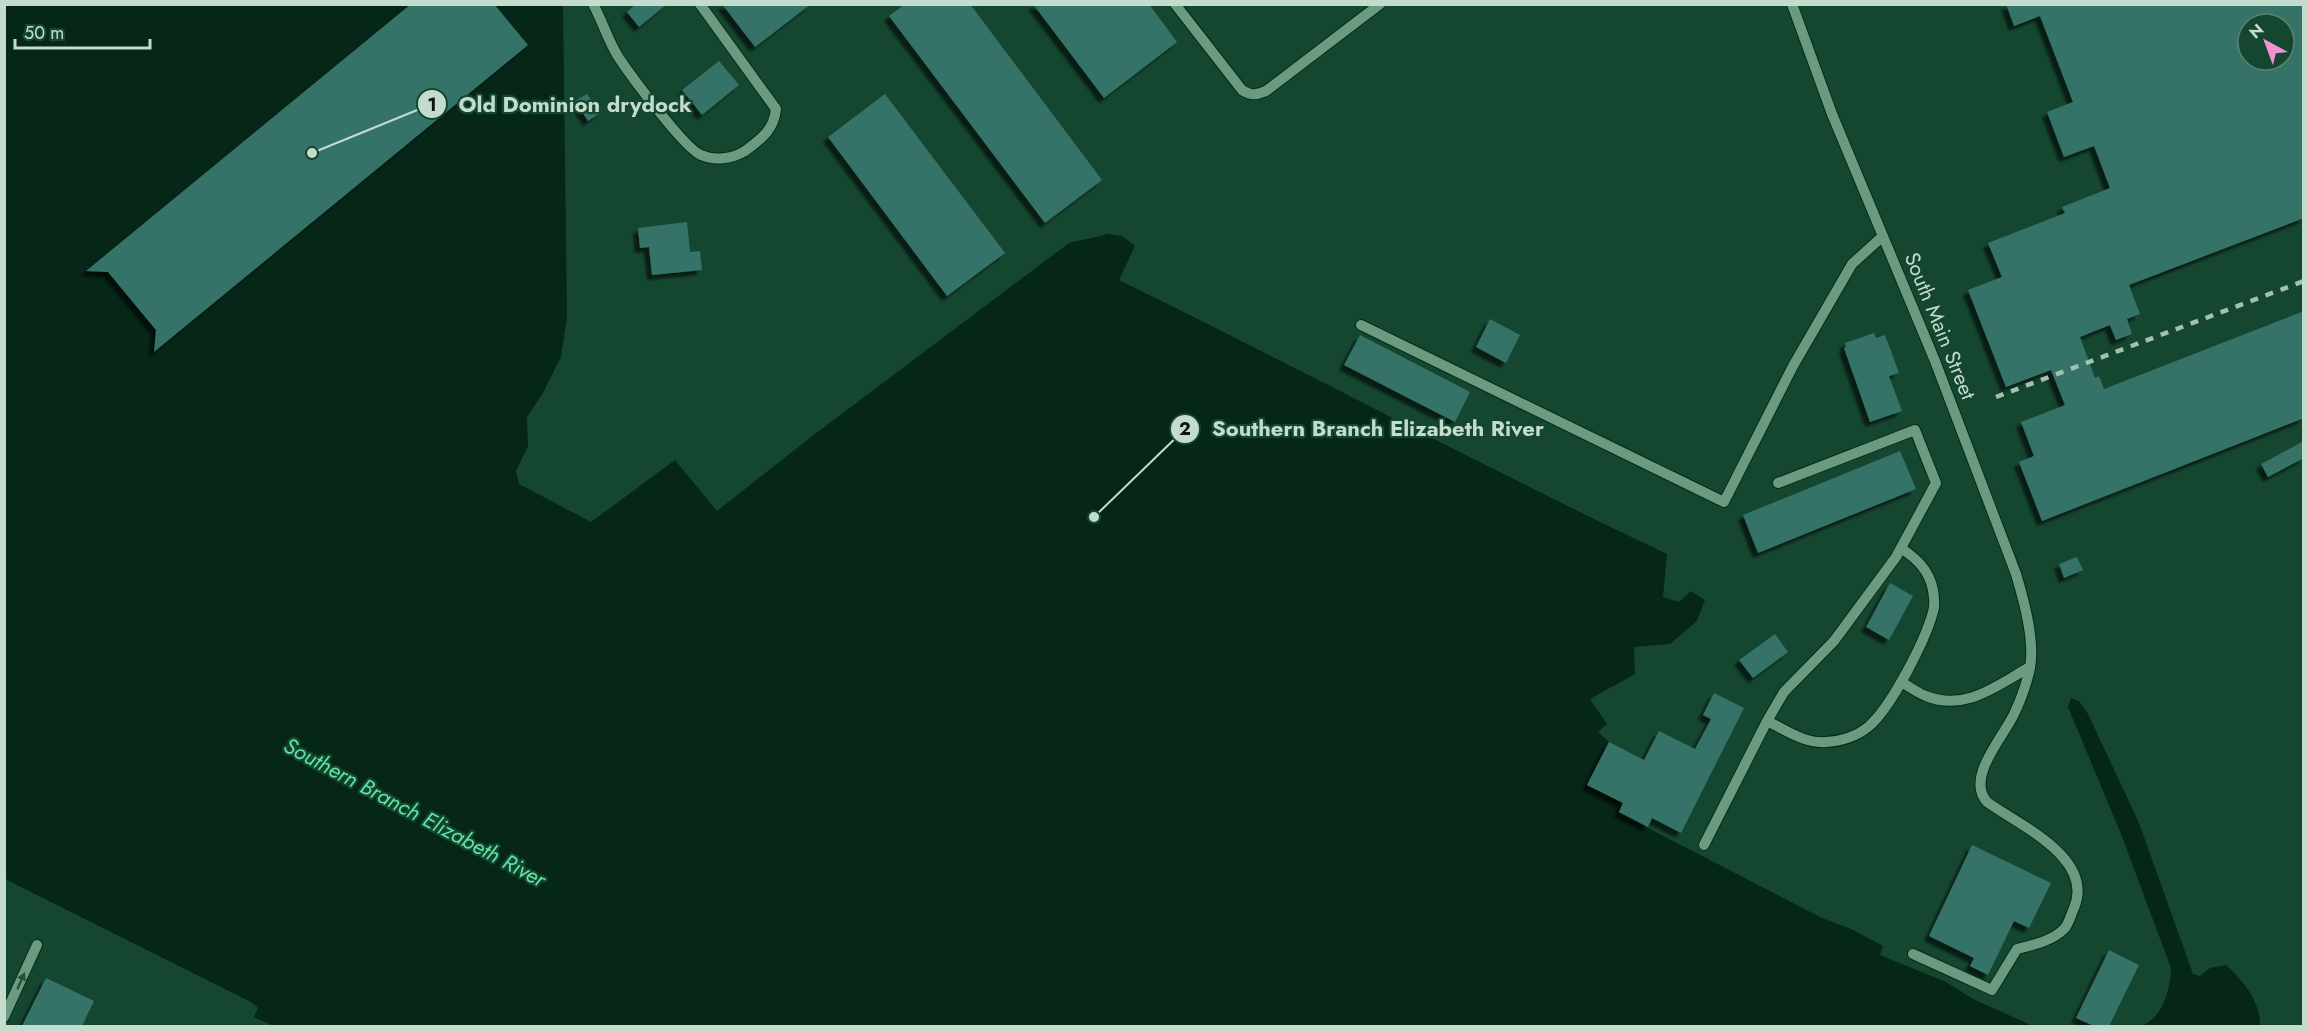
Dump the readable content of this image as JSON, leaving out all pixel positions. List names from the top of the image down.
{
  "streets": {
    "street": ["South Main Street"]
  },
  "water": ["Southern Branch Elizabeth River"],
  "places": ["Old Dominion drydock", "Southern Branch Elizabeth River"],
  "scale_bar": "50 m",
  "north": "top left"
}
